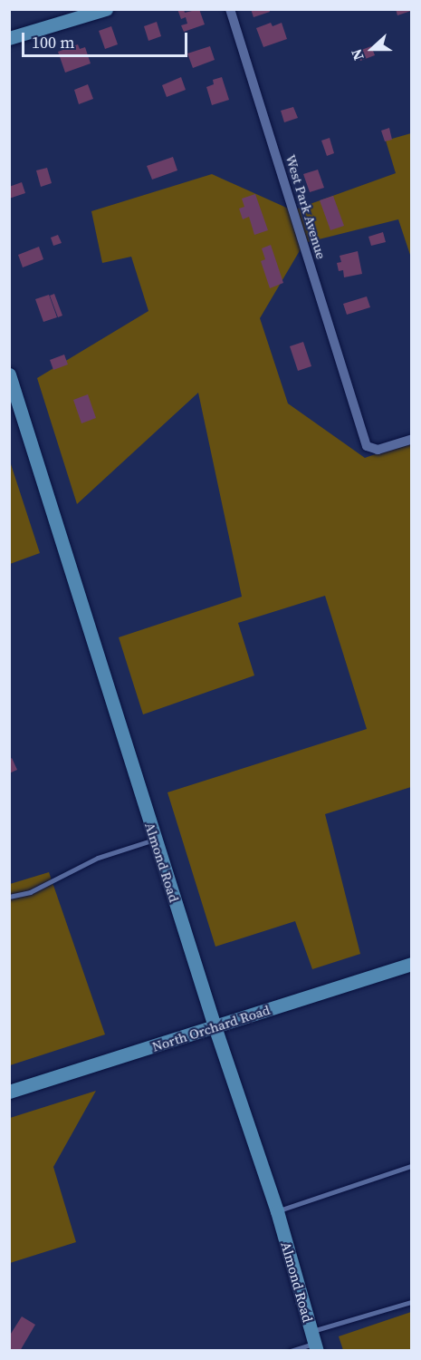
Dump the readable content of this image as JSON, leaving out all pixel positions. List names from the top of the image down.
{
  "streets": {
    "main road": ["Almond Road", "North Orchard Road"],
    "street": ["West Park Avenue"]
  },
  "crossings": [
    ["Almond Road", "North Orchard Road"]
  ],
  "scale_bar": "100 m",
  "north": "left"
}
